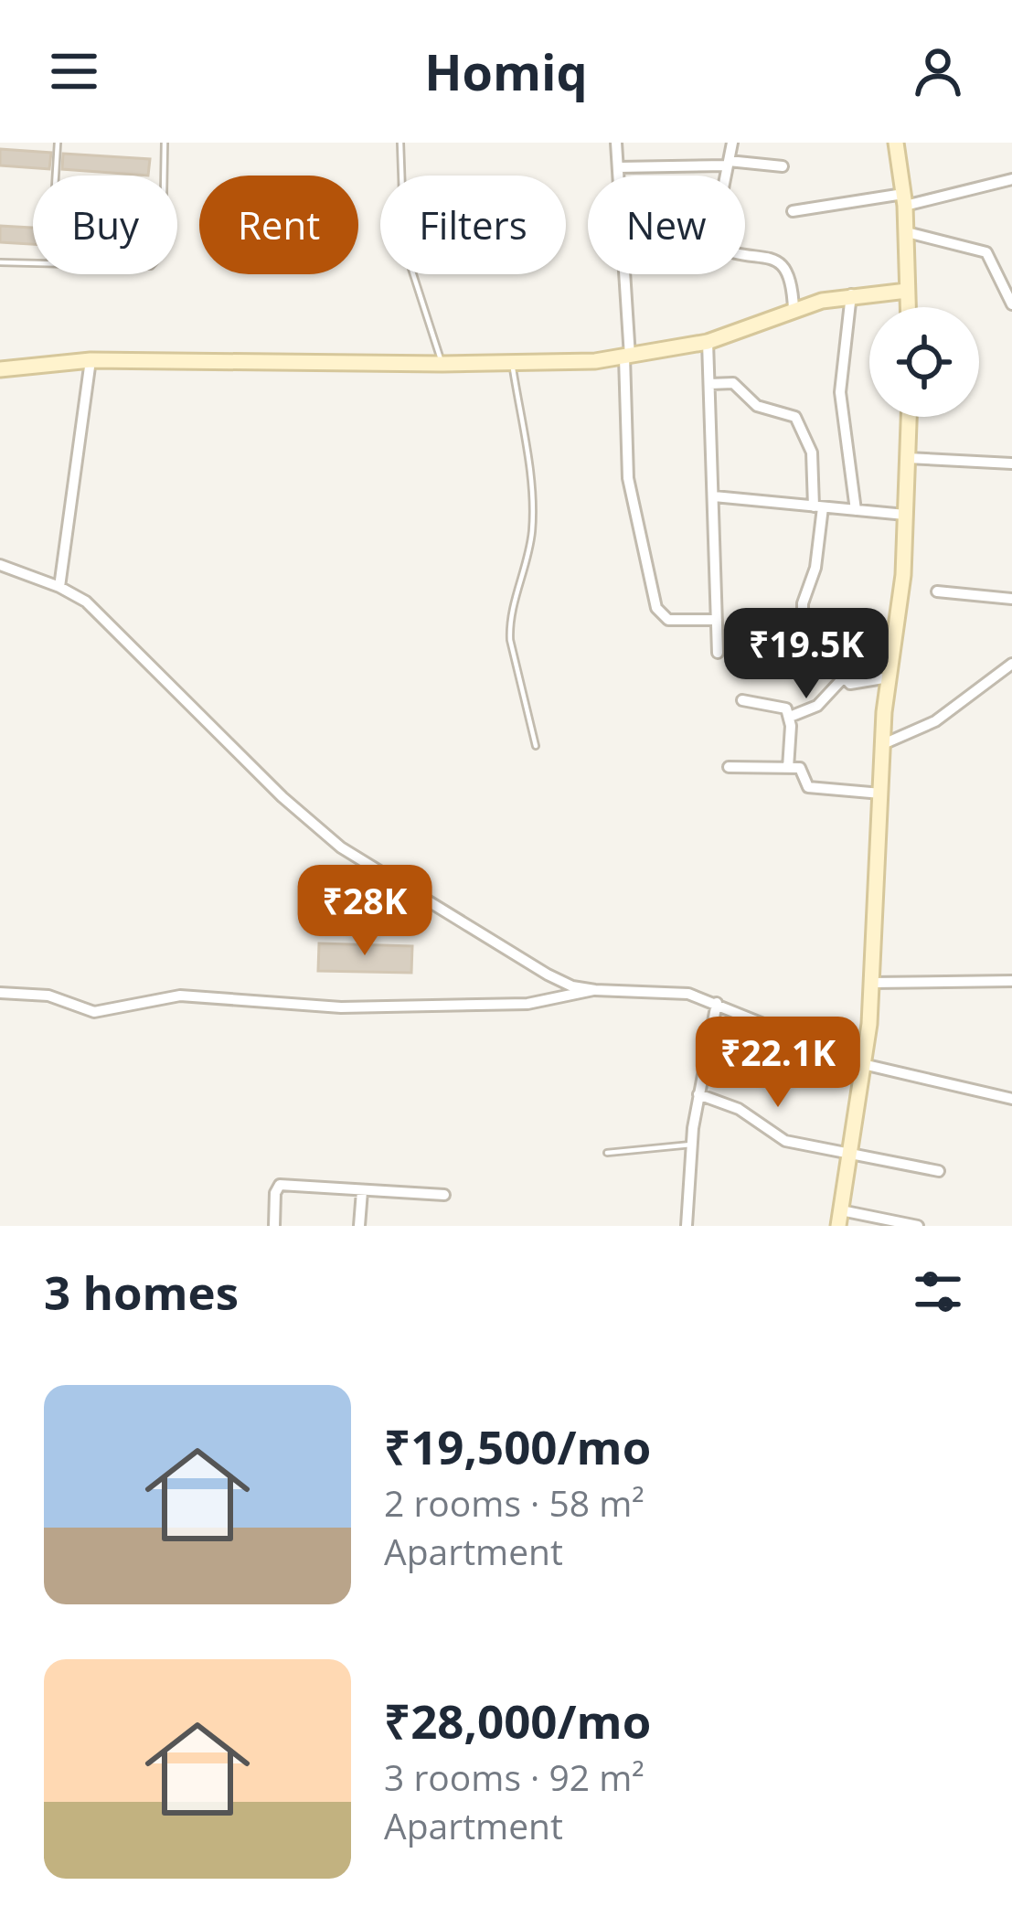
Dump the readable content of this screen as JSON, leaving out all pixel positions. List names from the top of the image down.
{
  "page": {
    "header": "Homiq",
    "chip": [
      "Buy",
      "Rent",
      "Filters",
      "New"
    ],
    "price": ["₹19.5K", "₹28K", "₹22.1K"],
    "heading": "3 homes",
    "list": [
      {
        "name": "₹19,500/mo",
        "note": "2 rooms · 58 m² · Apartment"
      },
      {
        "name": "₹28,000/mo",
        "note": "3 rooms · 92 m² · Apartment"
      }
    ]
  }
}
